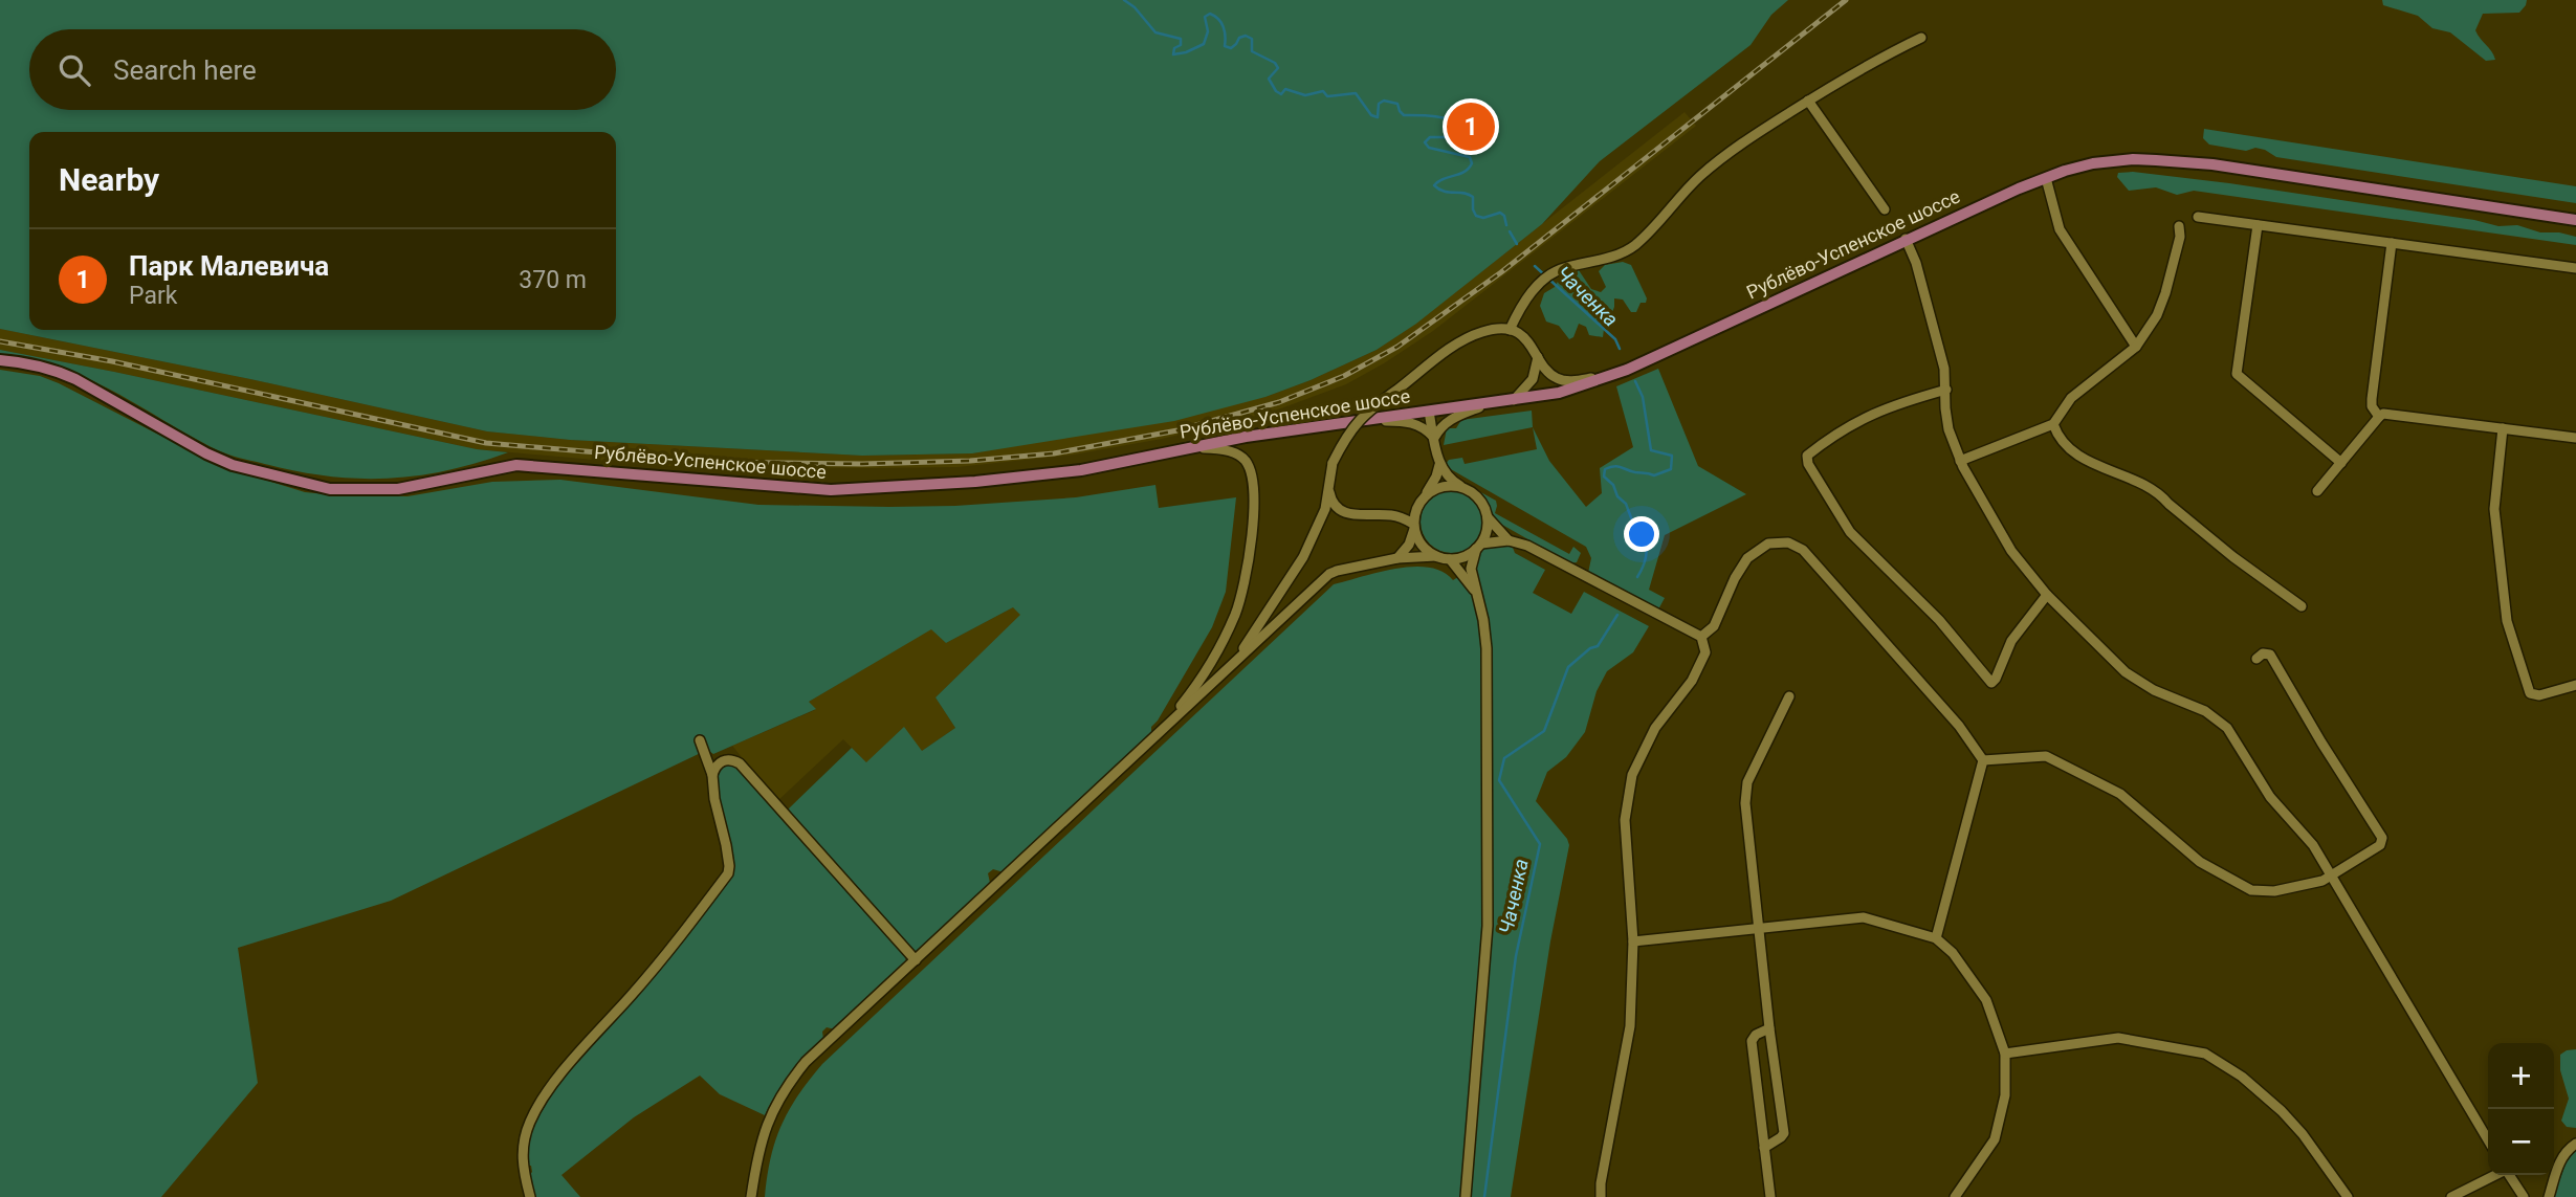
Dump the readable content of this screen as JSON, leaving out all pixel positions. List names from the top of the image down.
{
  "streets": {
    "main road": ["Рублёво-Успенское шоссе"]
  },
  "water": ["Чаченка"],
  "page": {
    "search": "Search here",
    "pins": "1",
    "heading": "Nearby",
    "list": [
      {
        "mark": "1",
        "name": "Парк Малевича",
        "note": "Park",
        "value": "370 m"
      }
    ],
    "map_buttons": ["+", "−"]
  }
}
